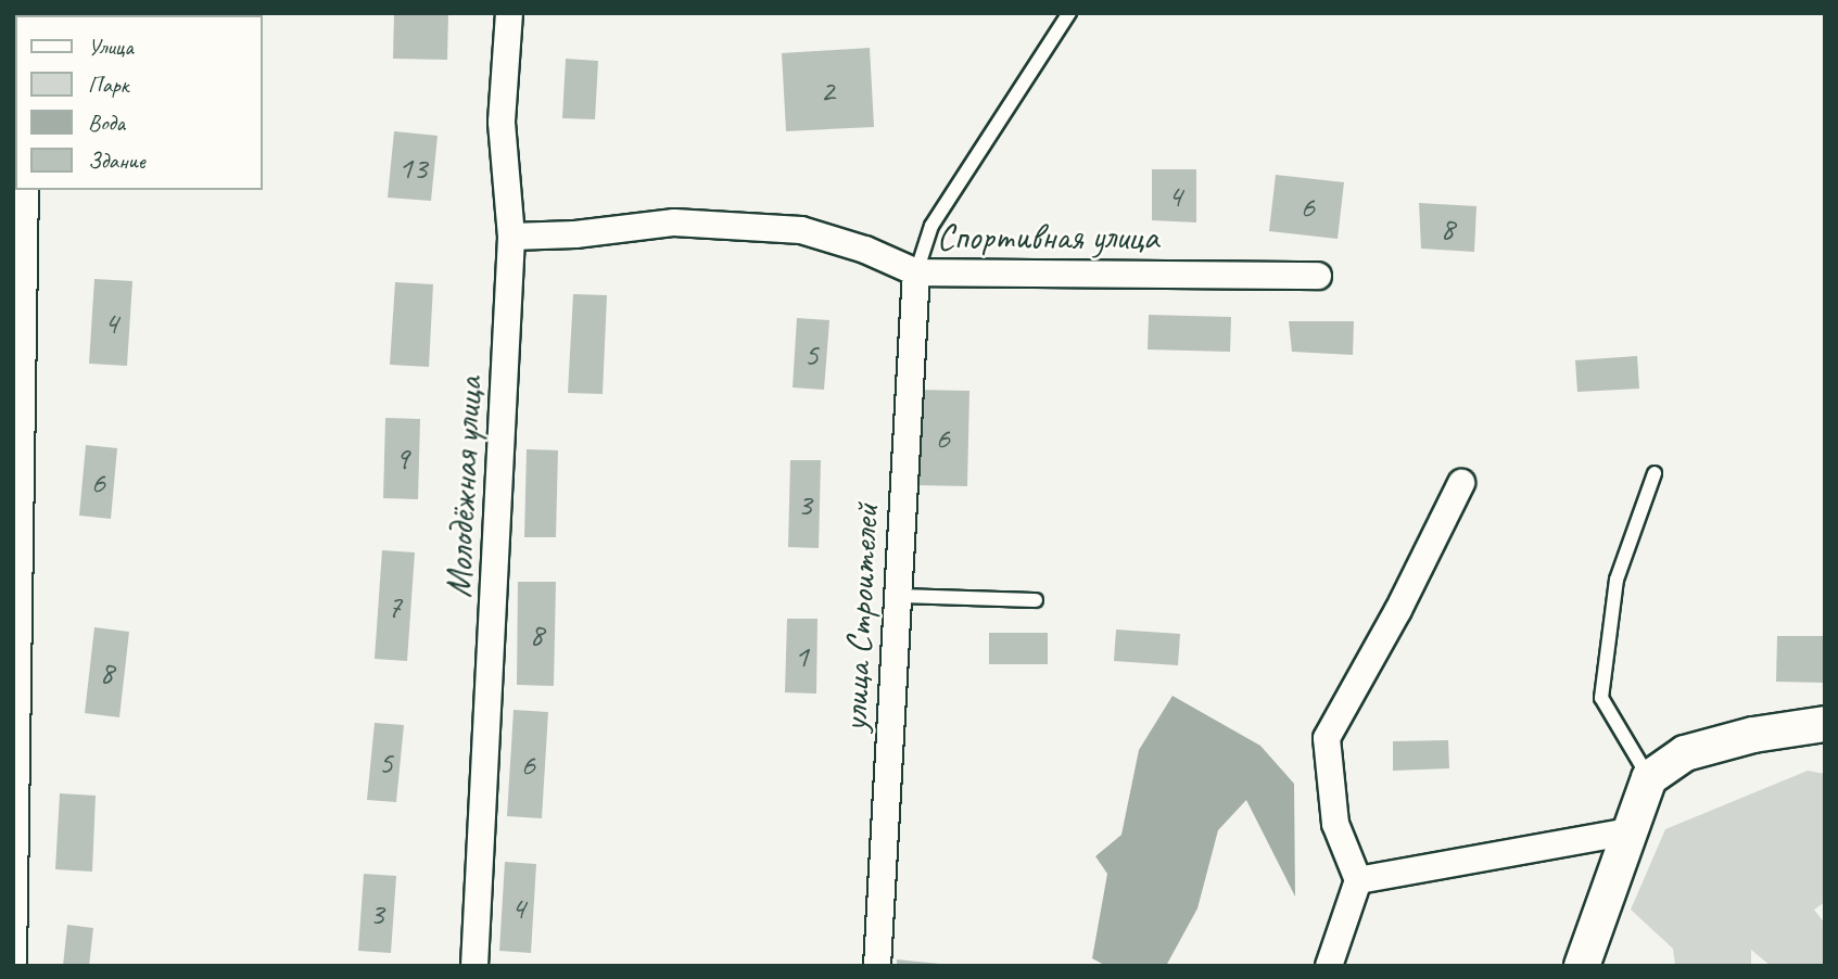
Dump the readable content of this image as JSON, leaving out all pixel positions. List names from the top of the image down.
{
  "streets": {
    "street": ["Спортивная улица", "Молодёжная улица", "улица Строителей"]
  },
  "crossings": [
    ["Спортивная улица", "Молодёжная улица"],
    ["Спортивная улица", "улица Строителей"]
  ],
  "house_numbers": [
    "2",
    "13",
    "4",
    "6",
    "8",
    "4",
    "5",
    "6",
    "9",
    "6",
    "3",
    "7",
    "8",
    "1",
    "8",
    "5",
    "6",
    "4",
    "3"
  ],
  "legend": [
    "Улица",
    "Парк",
    "Вода",
    "Здание"
  ]
}
